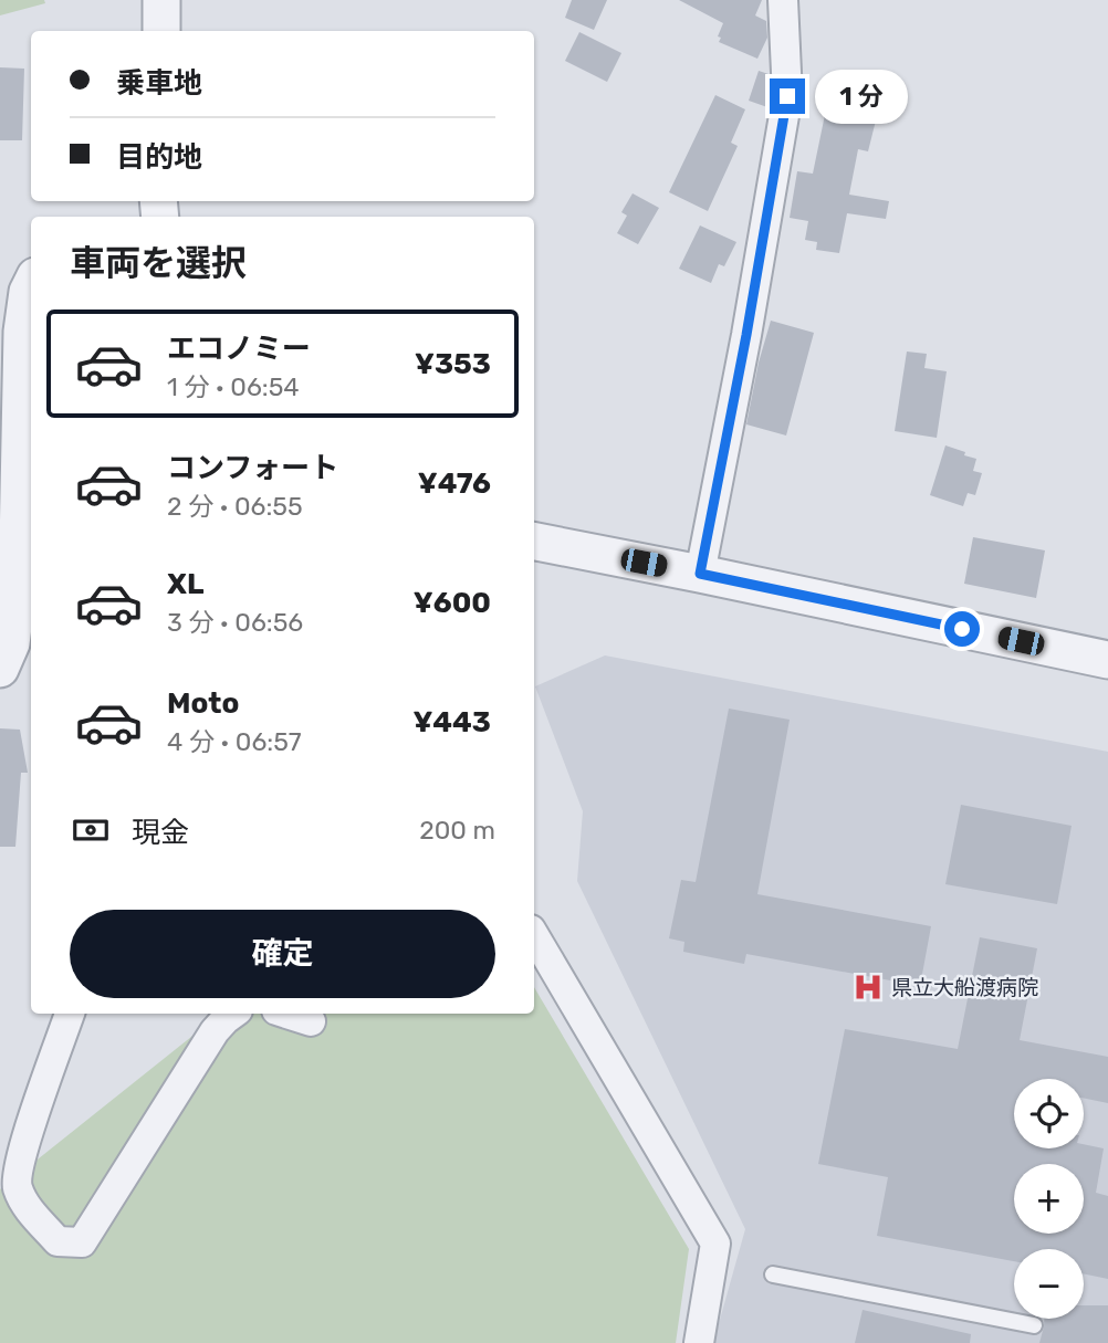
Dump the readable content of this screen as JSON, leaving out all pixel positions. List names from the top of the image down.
{
  "places": {
    "hospital": ["県立大船渡病院"]
  },
  "page": {
    "banner": ["乗車地", "目的地"],
    "bubble": "1 分",
    "heading": "車両を選択",
    "list": [
      {
        "name": "エコノミー",
        "note": "1 分 · 06:54",
        "value": "¥353"
      },
      {
        "name": "コンフォート",
        "note": "2 分 · 06:55",
        "value": "¥476"
      },
      {
        "name": "XL",
        "note": "3 分 · 06:56",
        "value": "¥600"
      },
      {
        "name": "Moto",
        "note": "4 分 · 06:57",
        "value": "¥443"
      }
    ],
    "pay": ["現金", "200 m"],
    "buttons": "確定",
    "map_buttons": ["+", "−"]
  }
}
